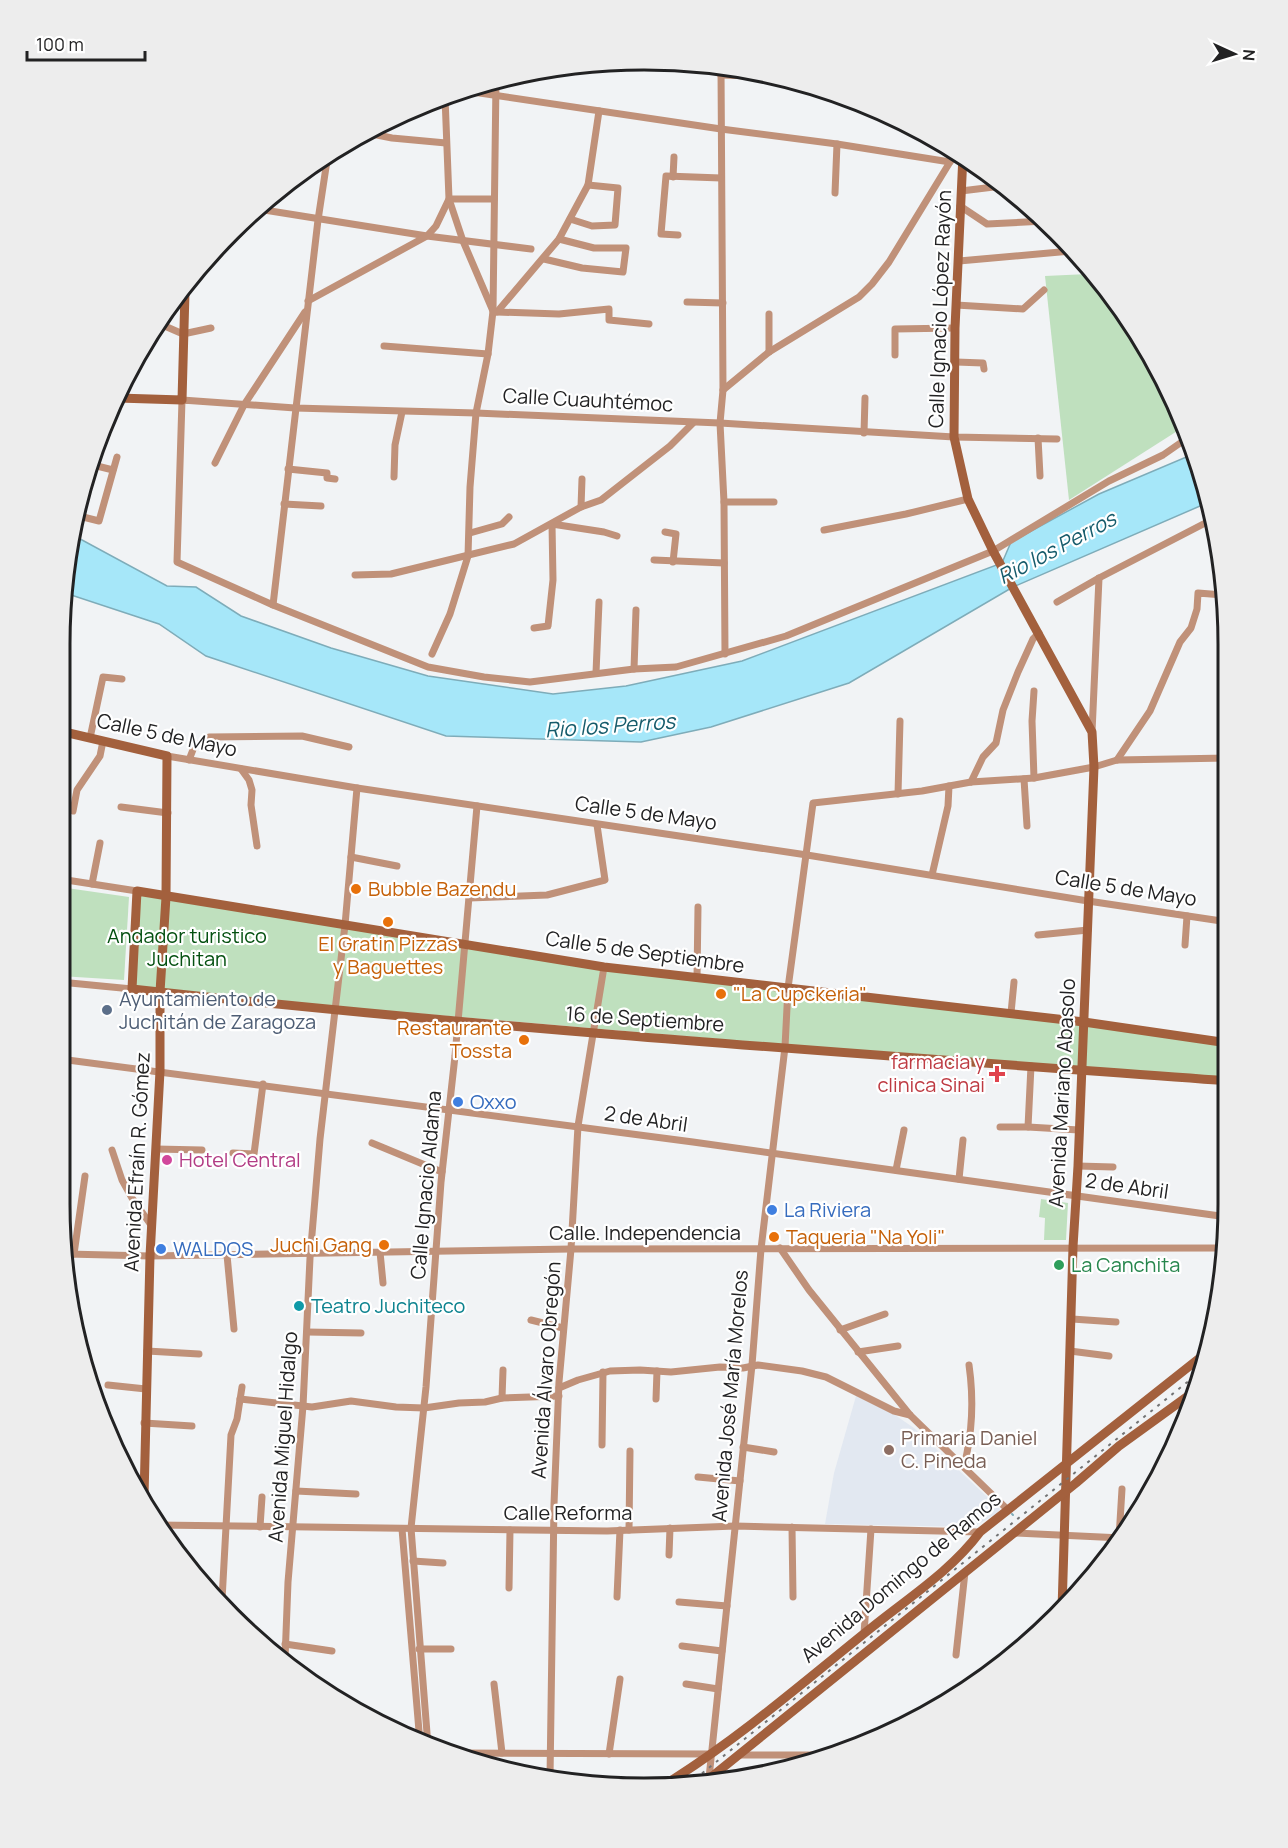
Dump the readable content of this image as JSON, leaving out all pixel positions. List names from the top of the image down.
{
  "streets": {
    "street": [
      "Calle Ignacio López Rayón",
      "Calle Cuauhtémoc",
      "Calle 5 de Mayo",
      "Calle 5 de Septiembre",
      "16 de Septiembre",
      "Avenida Mariano Abasolo",
      "2 de Abril",
      "Avenida Efraín R. Gómez",
      "Calle Ignacio Aldama",
      "Calle. Independencia",
      "Avenida Álvaro Obregón",
      "Avenida José María Morelos",
      "Avenida Miguel Hidalgo",
      "Calle Reforma",
      "Avenida Domingo de Ramos"
    ]
  },
  "crossings": [
    ["Calle Ignacio López Rayón", "Calle Cuauhtémoc"],
    ["Calle Ignacio López Rayón", "Avenida Mariano Abasolo"],
    ["Calle 5 de Mayo", "Avenida Mariano Abasolo"],
    ["Calle 5 de Mayo", "Avenida Efraín R. Gómez"],
    ["Calle 5 de Mayo", "Calle Ignacio Aldama"],
    ["Calle 5 de Mayo", "Avenida José María Morelos"],
    ["Calle 5 de Mayo", "Avenida Miguel Hidalgo"],
    ["Calle 5 de Septiembre", "Avenida Mariano Abasolo"],
    ["Calle 5 de Septiembre", "Avenida Efraín R. Gómez"],
    ["Calle 5 de Septiembre", "Calle Ignacio Aldama"],
    ["Calle 5 de Septiembre", "Avenida Álvaro Obregón"],
    ["Calle 5 de Septiembre", "Avenida José María Morelos"],
    ["Calle 5 de Septiembre", "Avenida Miguel Hidalgo"],
    ["16 de Septiembre", "Avenida Mariano Abasolo"],
    ["16 de Septiembre", "Avenida Efraín R. Gómez"],
    ["16 de Septiembre", "Calle Ignacio Aldama"],
    ["16 de Septiembre", "Avenida Álvaro Obregón"],
    ["16 de Septiembre", "Avenida José María Morelos"],
    ["16 de Septiembre", "Avenida Miguel Hidalgo"],
    ["Avenida Mariano Abasolo", "2 de Abril"],
    ["Avenida Mariano Abasolo", "Calle. Independencia"],
    ["Avenida Mariano Abasolo", "Avenida Domingo de Ramos"],
    ["2 de Abril", "Avenida Efraín R. Gómez"],
    ["2 de Abril", "Calle Ignacio Aldama"],
    ["2 de Abril", "Avenida Álvaro Obregón"],
    ["2 de Abril", "Avenida José María Morelos"],
    ["2 de Abril", "Avenida Miguel Hidalgo"],
    ["Avenida Efraín R. Gómez", "Calle. Independencia"],
    ["Calle Ignacio Aldama", "Calle. Independencia"],
    ["Calle Ignacio Aldama", "Calle Reforma"],
    ["Calle. Independencia", "Avenida Álvaro Obregón"],
    ["Calle. Independencia", "Avenida José María Morelos"],
    ["Calle. Independencia", "Avenida Miguel Hidalgo"],
    ["Avenida Álvaro Obregón", "Calle Reforma"],
    ["Avenida José María Morelos", "Calle Reforma"],
    ["Avenida José María Morelos", "Avenida Domingo de Ramos"],
    ["Avenida Miguel Hidalgo", "Calle Reforma"],
    ["Calle Reforma", "Avenida Domingo de Ramos"]
  ],
  "water": ["Rio los Perros"],
  "parks": ["Andador turistico Juchitan"],
  "places": {
    "other": [
      "Bubble Bazendu",
      "El Gratin Pizzas y Baguettes",
      "\"La Cupckeria\"",
      "Ayuntamiento de Juchitán de Zaragoza",
      "Restaurante Tossta",
      "Oxxo",
      "Hotel Central",
      "La Riviera",
      "Taqueria \"Na Yoli\"",
      "Juchi Gang",
      "WALDOS",
      "La Canchita",
      "Teatro Juchiteco",
      "Primaria Daniel C. Pineda"
    ],
    "health": ["farmacia y clinica Sinai"]
  },
  "scale_bar": "100 m",
  "north": "right"
}
